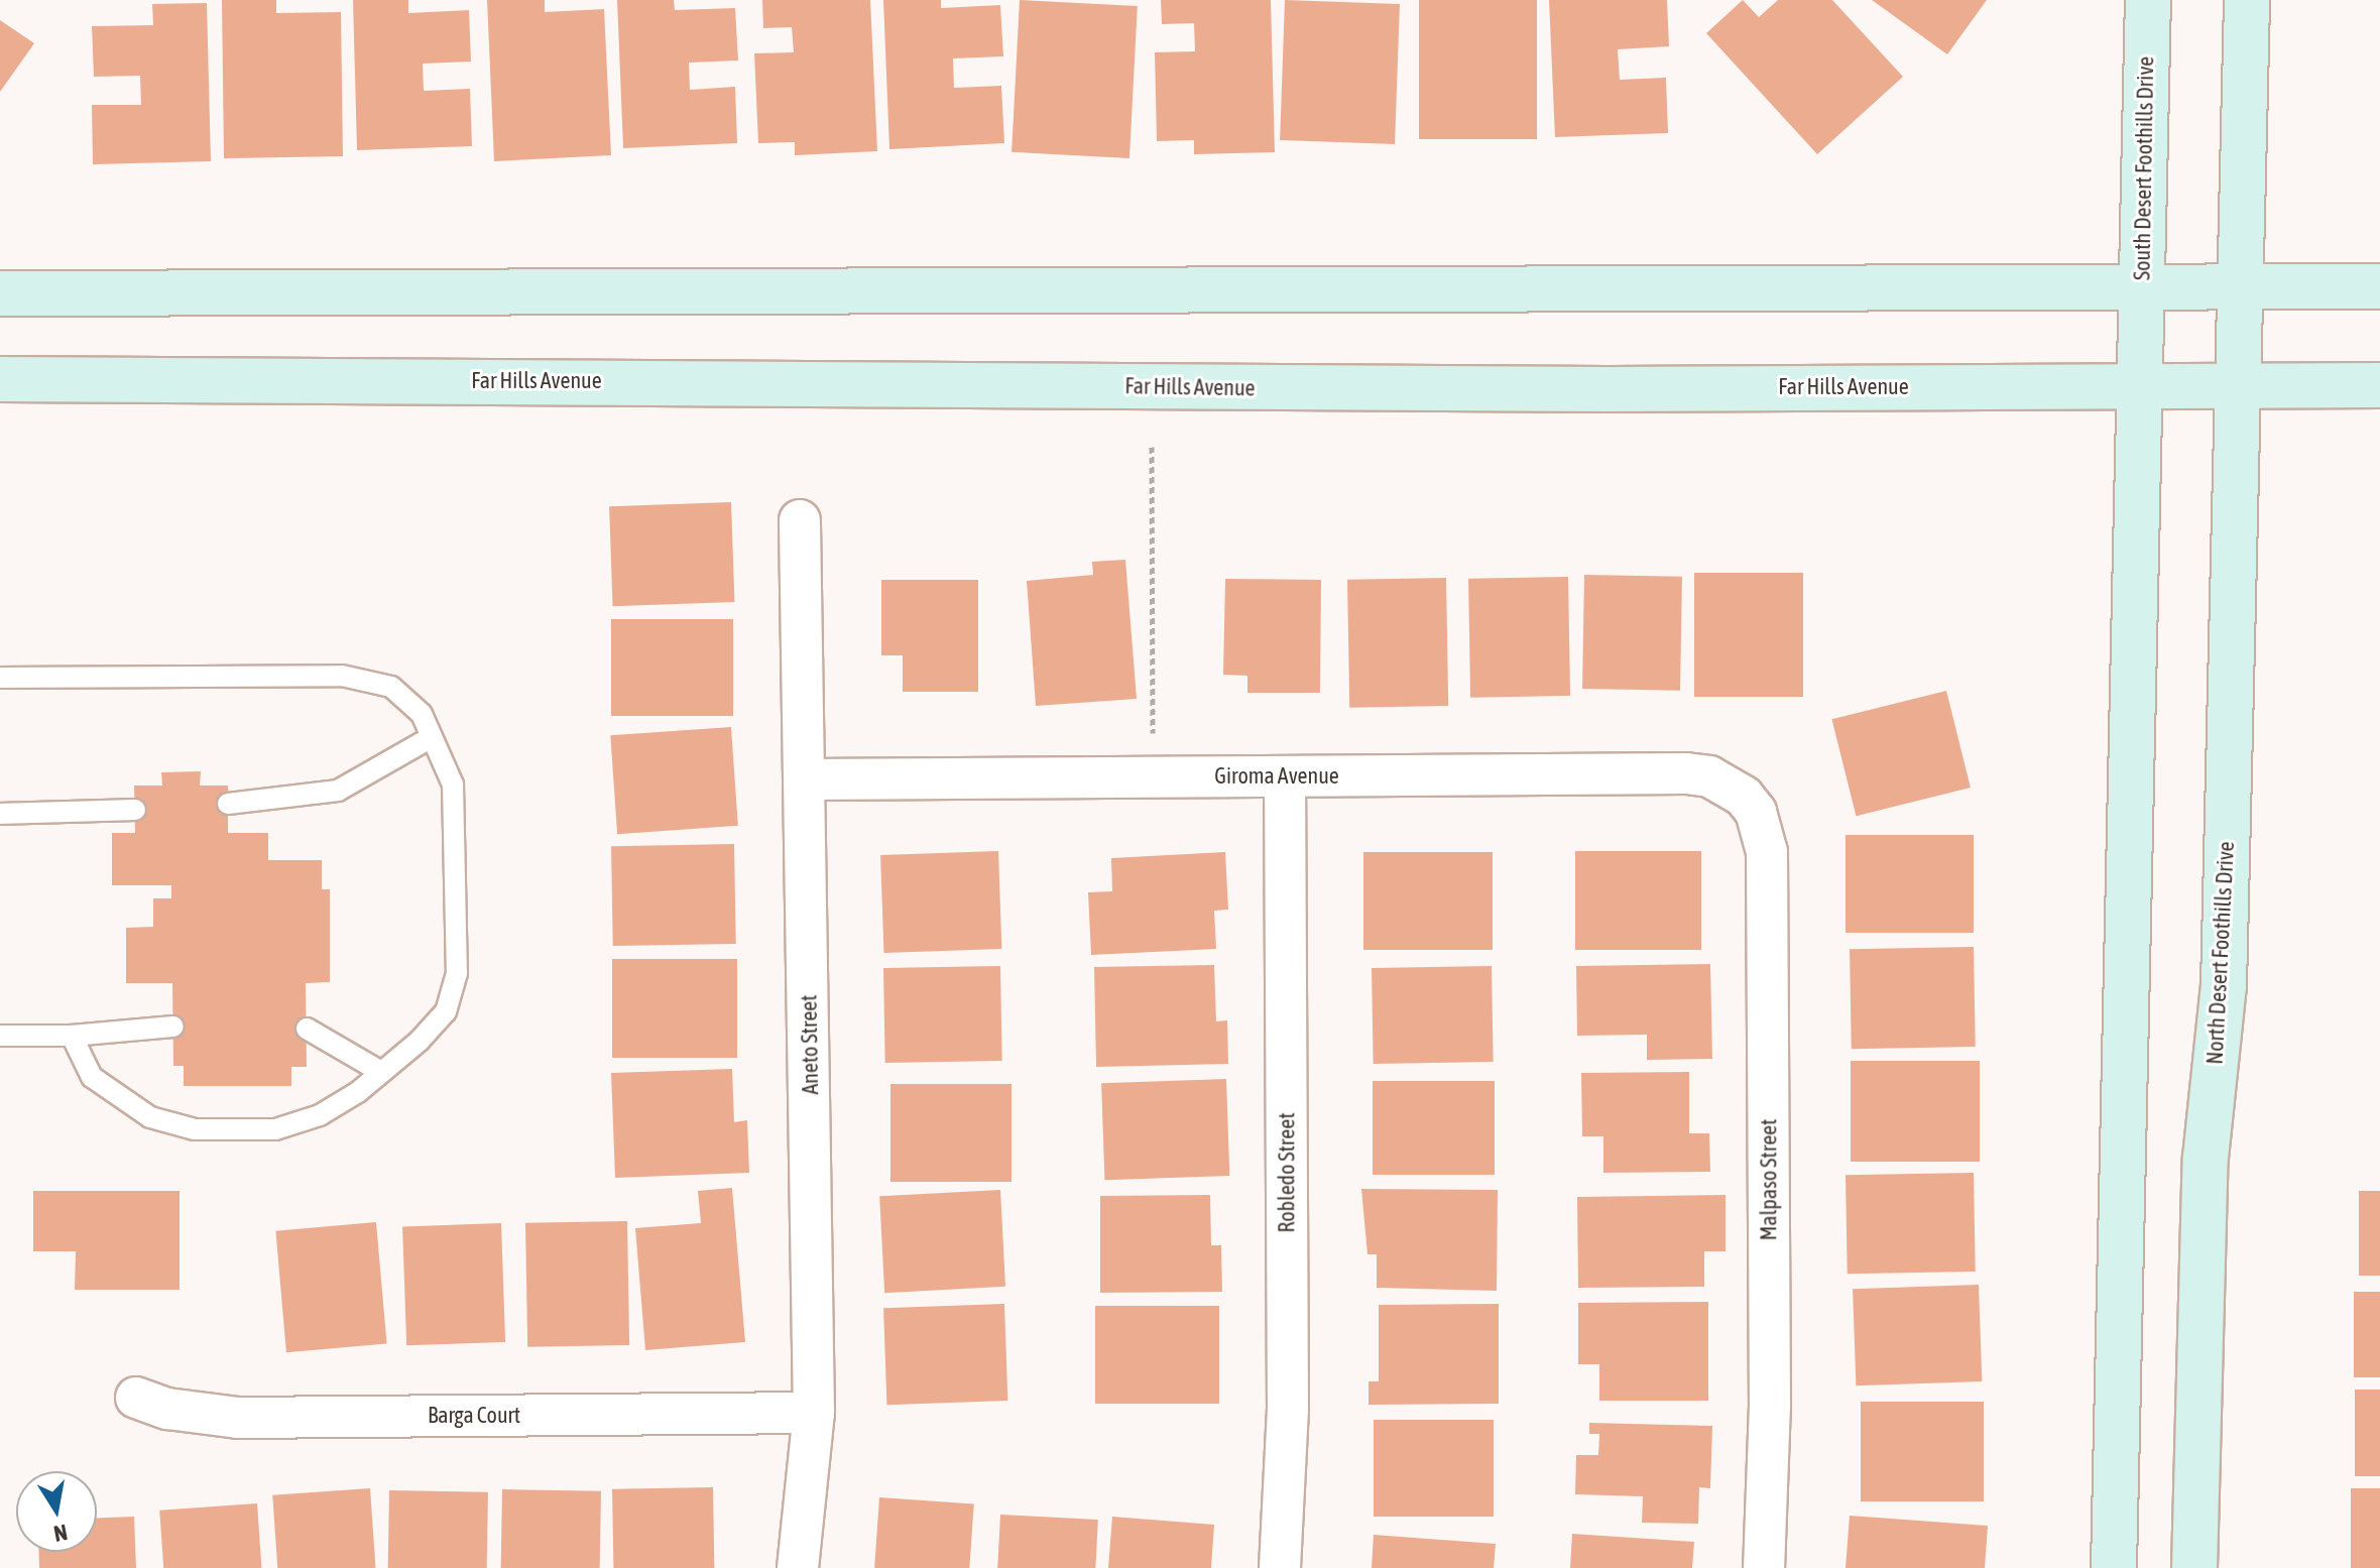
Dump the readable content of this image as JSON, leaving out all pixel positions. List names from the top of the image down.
{
  "streets": {
    "main road": ["South Desert Foothills Drive", "Far Hills Avenue", "North Desert Foothills Drive"],
    "street": [
      "Giroma Avenue",
      "Aneto Street",
      "Robledo Street",
      "Malpaso Street",
      "Barga Court"
    ]
  },
  "crossings": [
    ["South Desert Foothills Drive", "Far Hills Avenue"],
    ["Far Hills Avenue", "North Desert Foothills Drive"],
    ["Giroma Avenue", "Aneto Street"],
    ["Giroma Avenue", "Robledo Street"],
    ["Giroma Avenue", "Malpaso Street"],
    ["Aneto Street", "Barga Court"]
  ],
  "north": "bottom"
}
